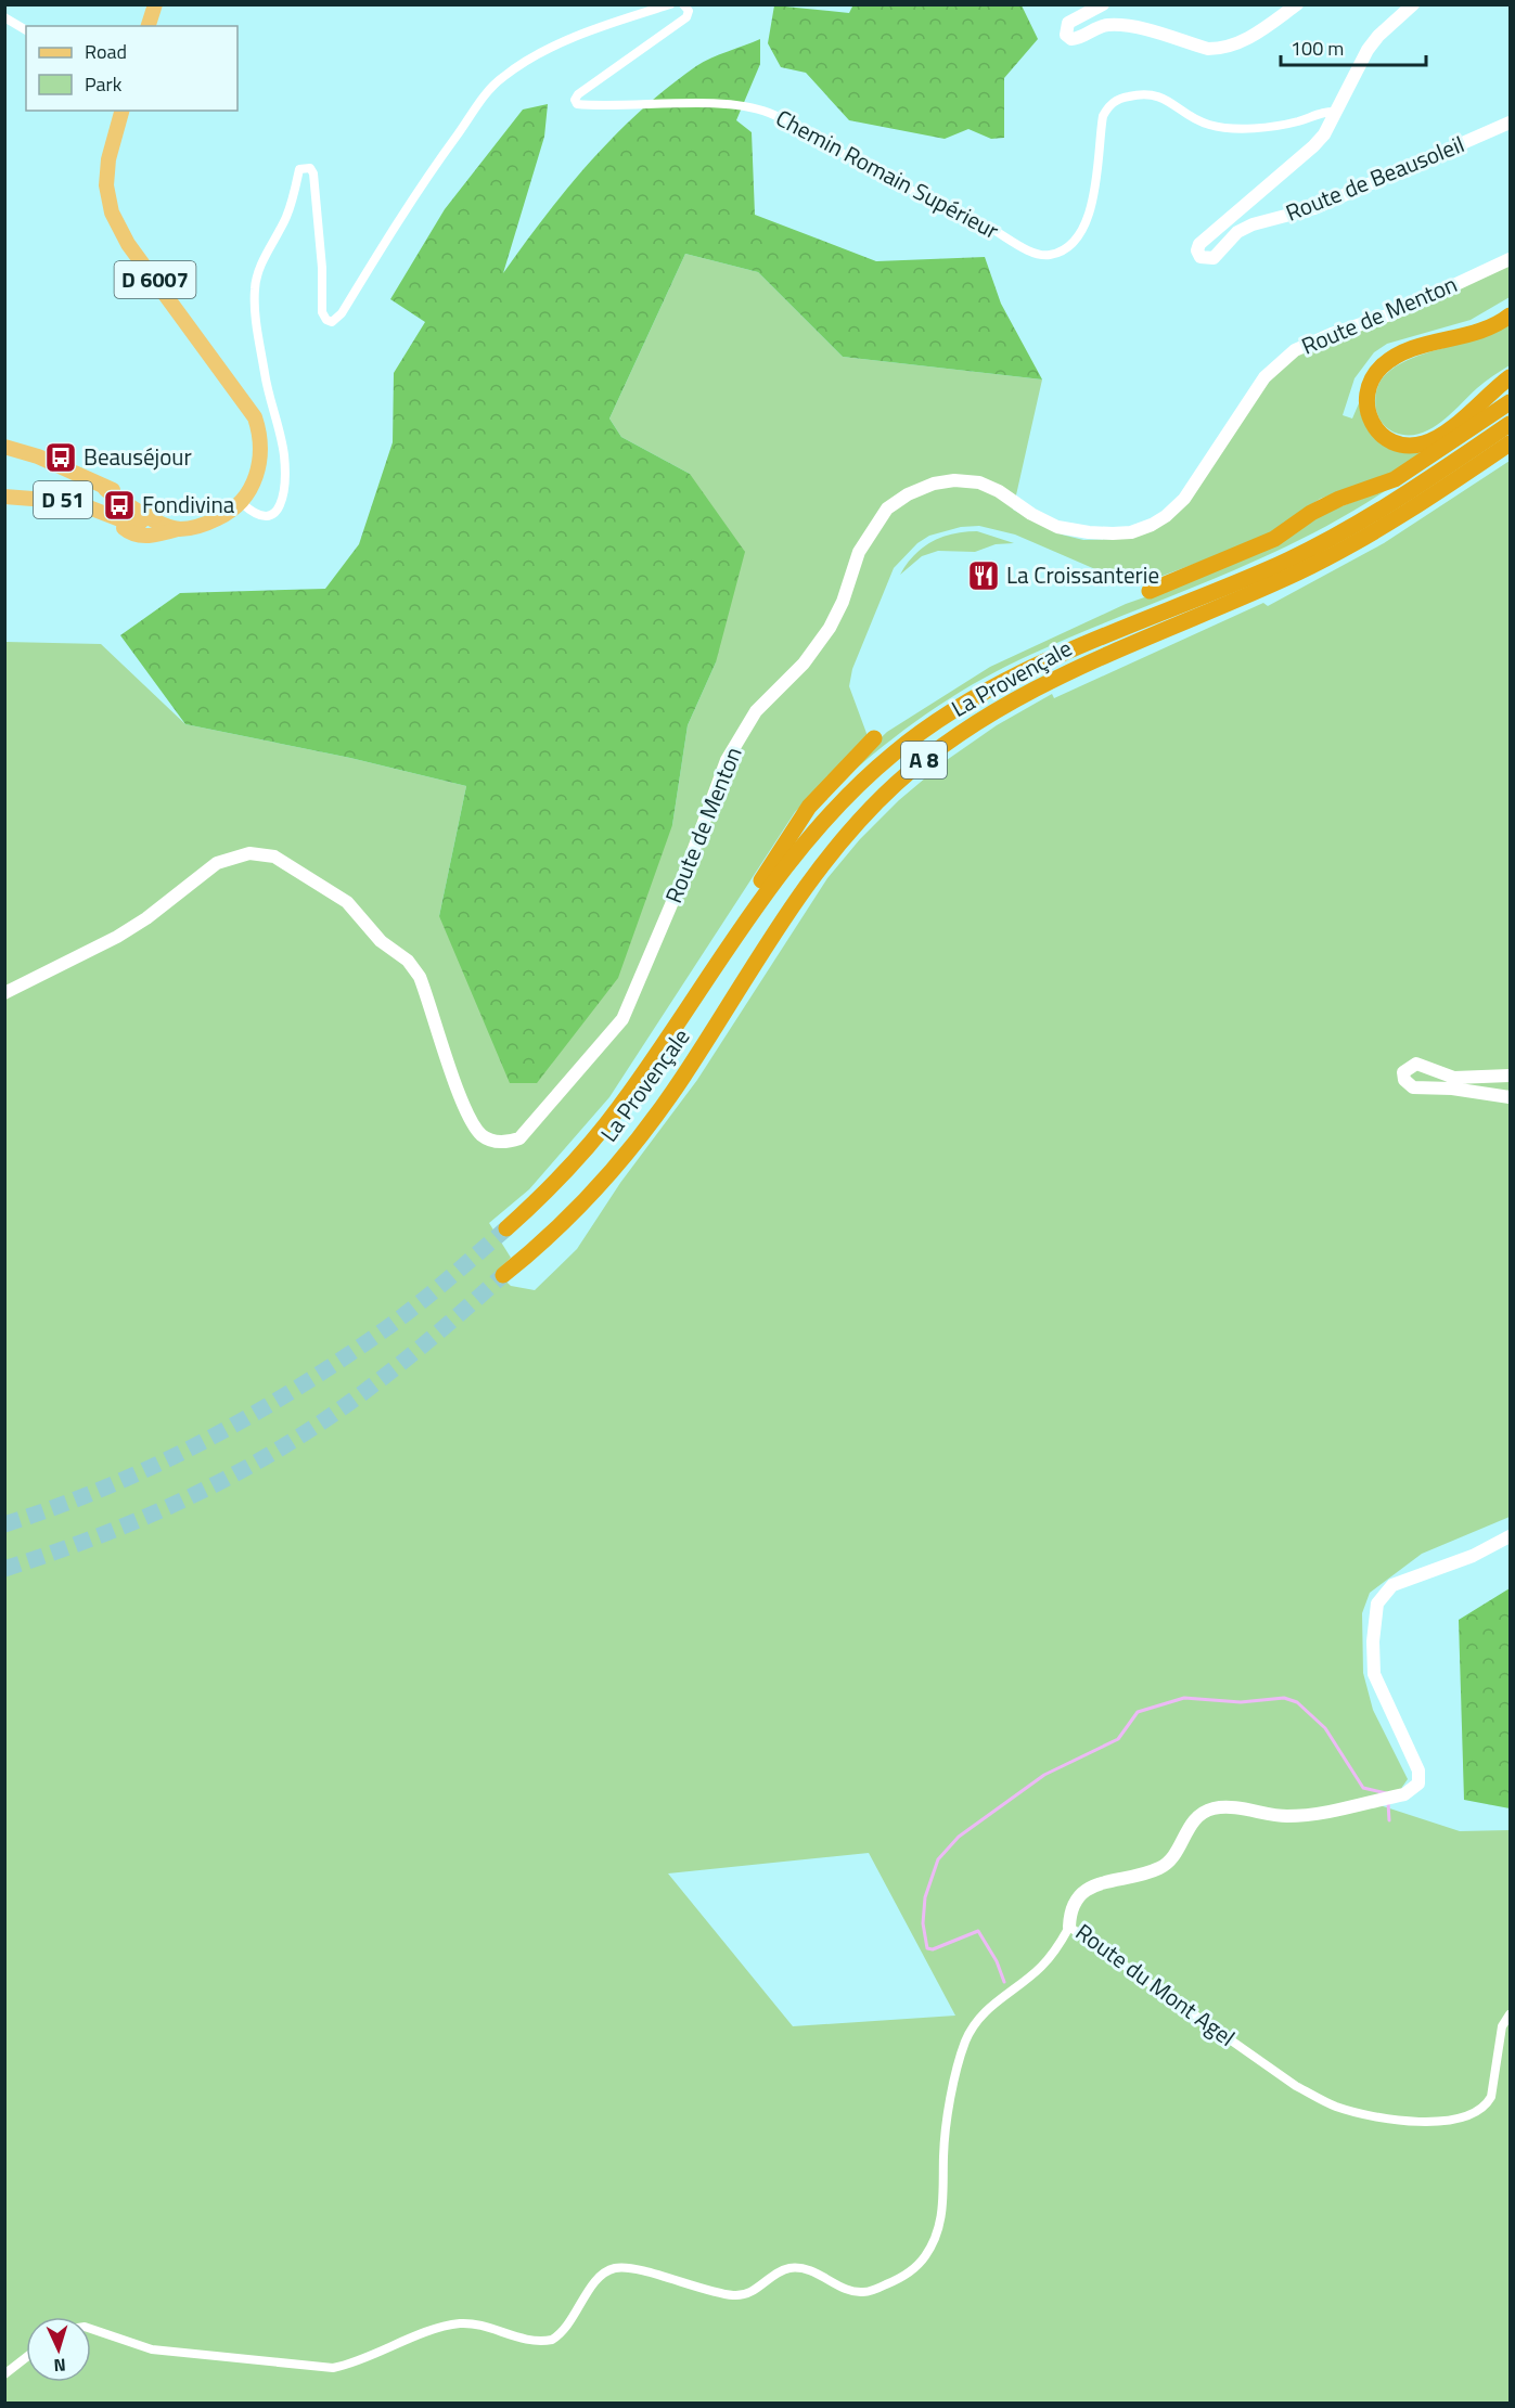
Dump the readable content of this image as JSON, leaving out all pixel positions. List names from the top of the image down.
{
  "streets": {
    "highway": ["La Provençale", "A 8"],
    "main road": [
      "Route de Beausoleil",
      "D 6007",
      "Route de Menton",
      "D 51",
      "Route du Mont Agel"
    ],
    "street": ["Chemin Romain Supérieur"]
  },
  "crossings": [
    ["Chemin Romain Supérieur", "Route de Beausoleil"]
  ],
  "places": {
    "bus stop": ["Beauséjour", "Fondivina"],
    "restaurant": ["La Croissanterie"]
  },
  "legend": ["Road", "Park"],
  "scale_bar": "100 m",
  "north": "bottom"
}
